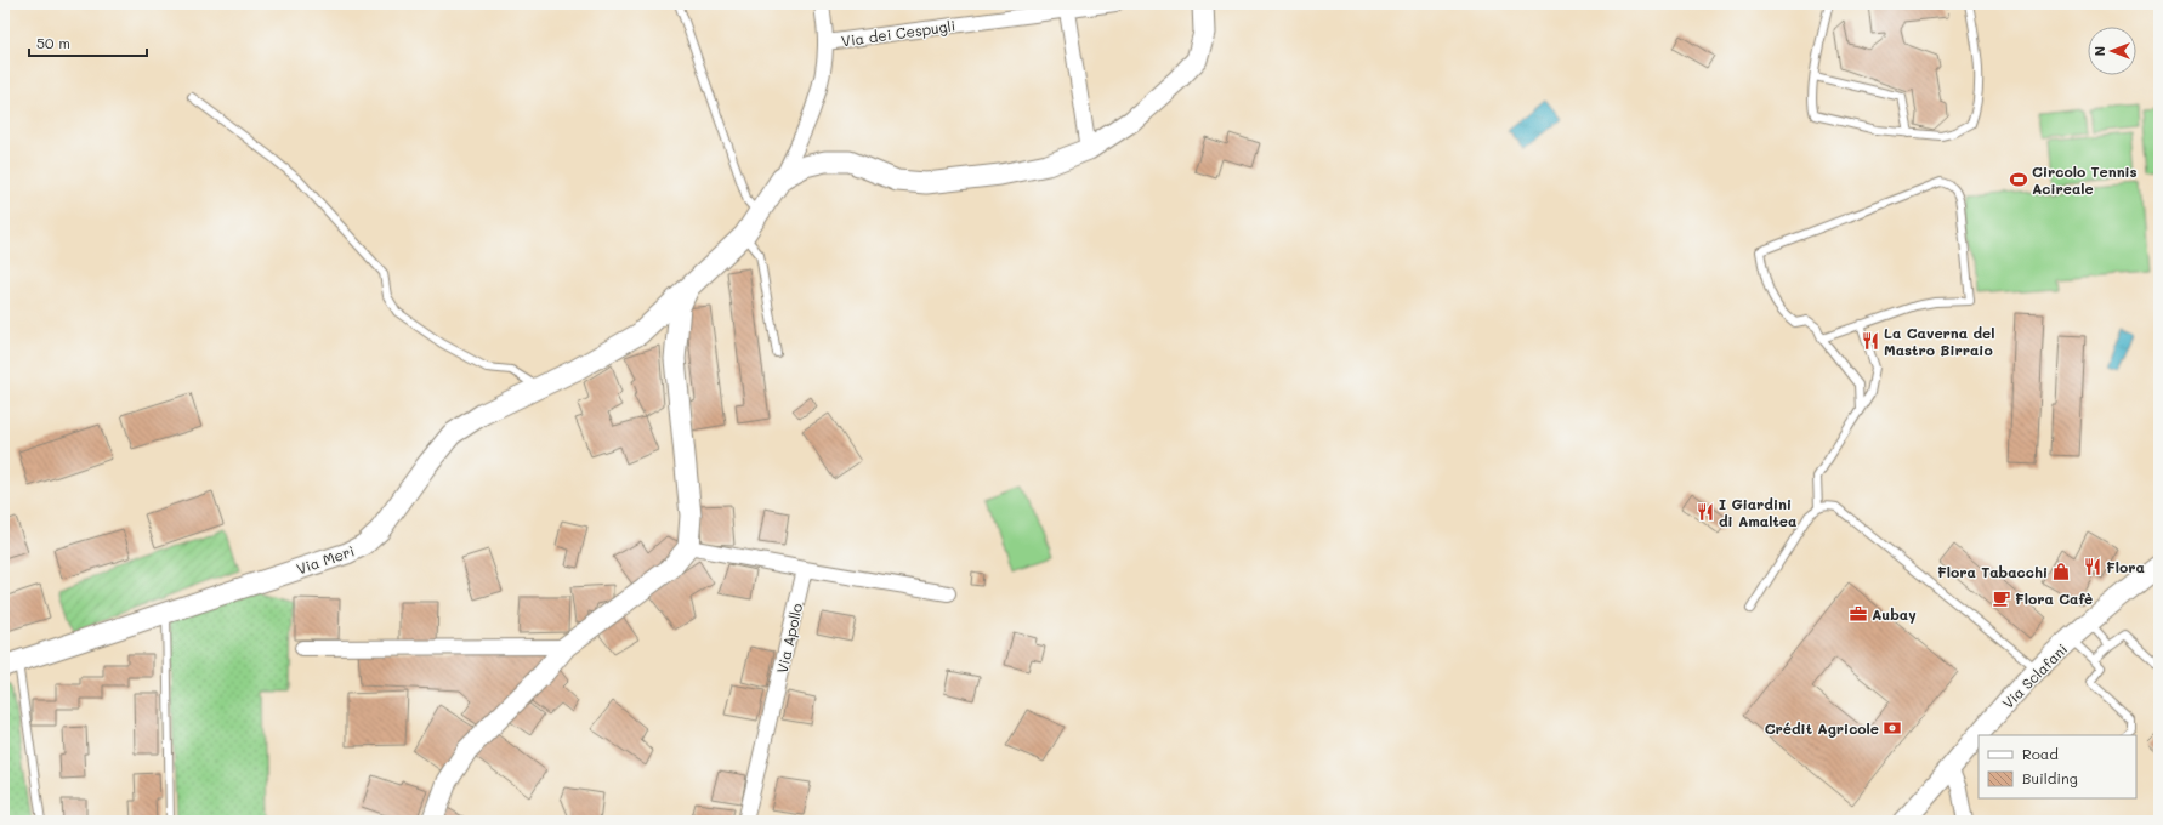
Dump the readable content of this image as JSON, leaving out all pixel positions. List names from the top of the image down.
{
  "streets": {
    "street": [
      "Via dei Cespugli",
      "Via Merì",
      "Via Apollo",
      "Via Sclafani"
    ]
  },
  "places": {
    "sports": ["Circolo Tennis Acireale"],
    "restaurant": ["La Caverna del Mastro Birraio", "I Giardini di Amaltea", "Flora"],
    "shop": ["Flora Tabacchi"],
    "cafe": ["Flora Cafè"],
    "office": ["Aubay"],
    "bank": ["Crédit Agricole"]
  },
  "legend": ["Road", "Building"],
  "scale_bar": "50 m",
  "north": "left"
}
